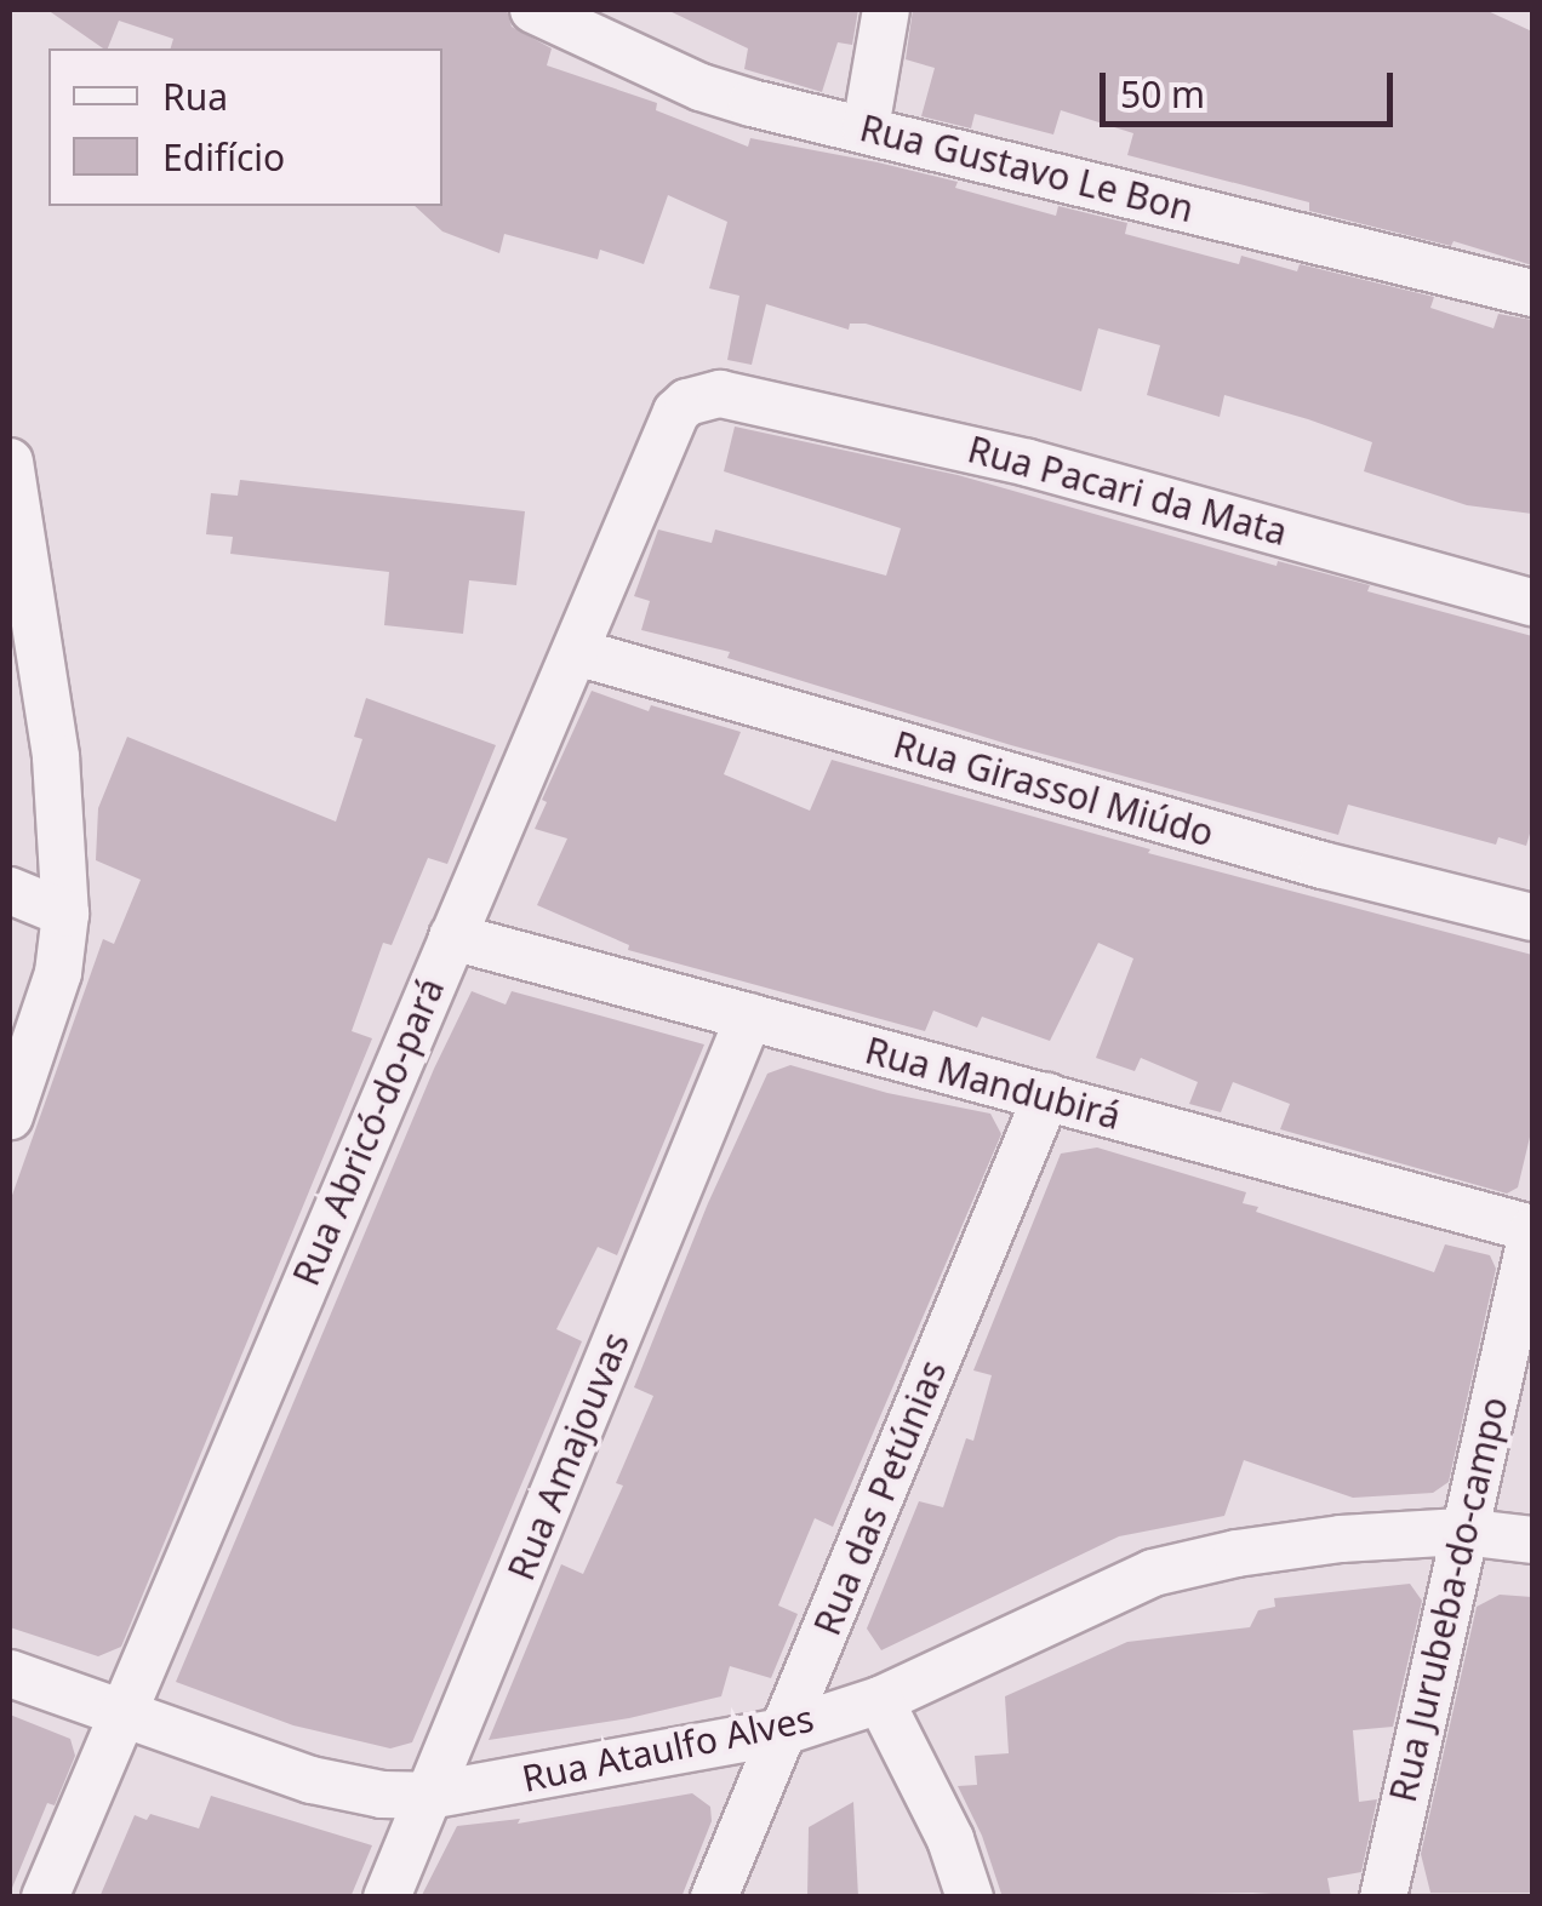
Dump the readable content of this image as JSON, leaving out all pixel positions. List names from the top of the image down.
{
  "streets": {
    "street": [
      "Rua Gustavo Le Bon",
      "Rua Pacari da Mata",
      "Rua Girassol Miúdo",
      "Rua Mandubirá",
      "Rua Abricó-do-pará",
      "Rua Amajouvas",
      "Rua das Petúnias",
      "Rua Jurubeba-do-campo",
      "Rua Ataulfo Alves"
    ]
  },
  "crossings": [
    ["Rua Pacari da Mata", "Rua Abricó-do-pará"],
    ["Rua Girassol Miúdo", "Rua Abricó-do-pará"],
    ["Rua Mandubirá", "Rua Abricó-do-pará"],
    ["Rua Mandubirá", "Rua Amajouvas"],
    ["Rua Mandubirá", "Rua das Petúnias"],
    ["Rua Mandubirá", "Rua Jurubeba-do-campo"],
    ["Rua Abricó-do-pará", "Rua Ataulfo Alves"],
    ["Rua Amajouvas", "Rua Ataulfo Alves"],
    ["Rua das Petúnias", "Rua Ataulfo Alves"],
    ["Rua Jurubeba-do-campo", "Rua Ataulfo Alves"]
  ],
  "legend": ["Rua", "Edifício"],
  "scale_bar": "50 m"
}
